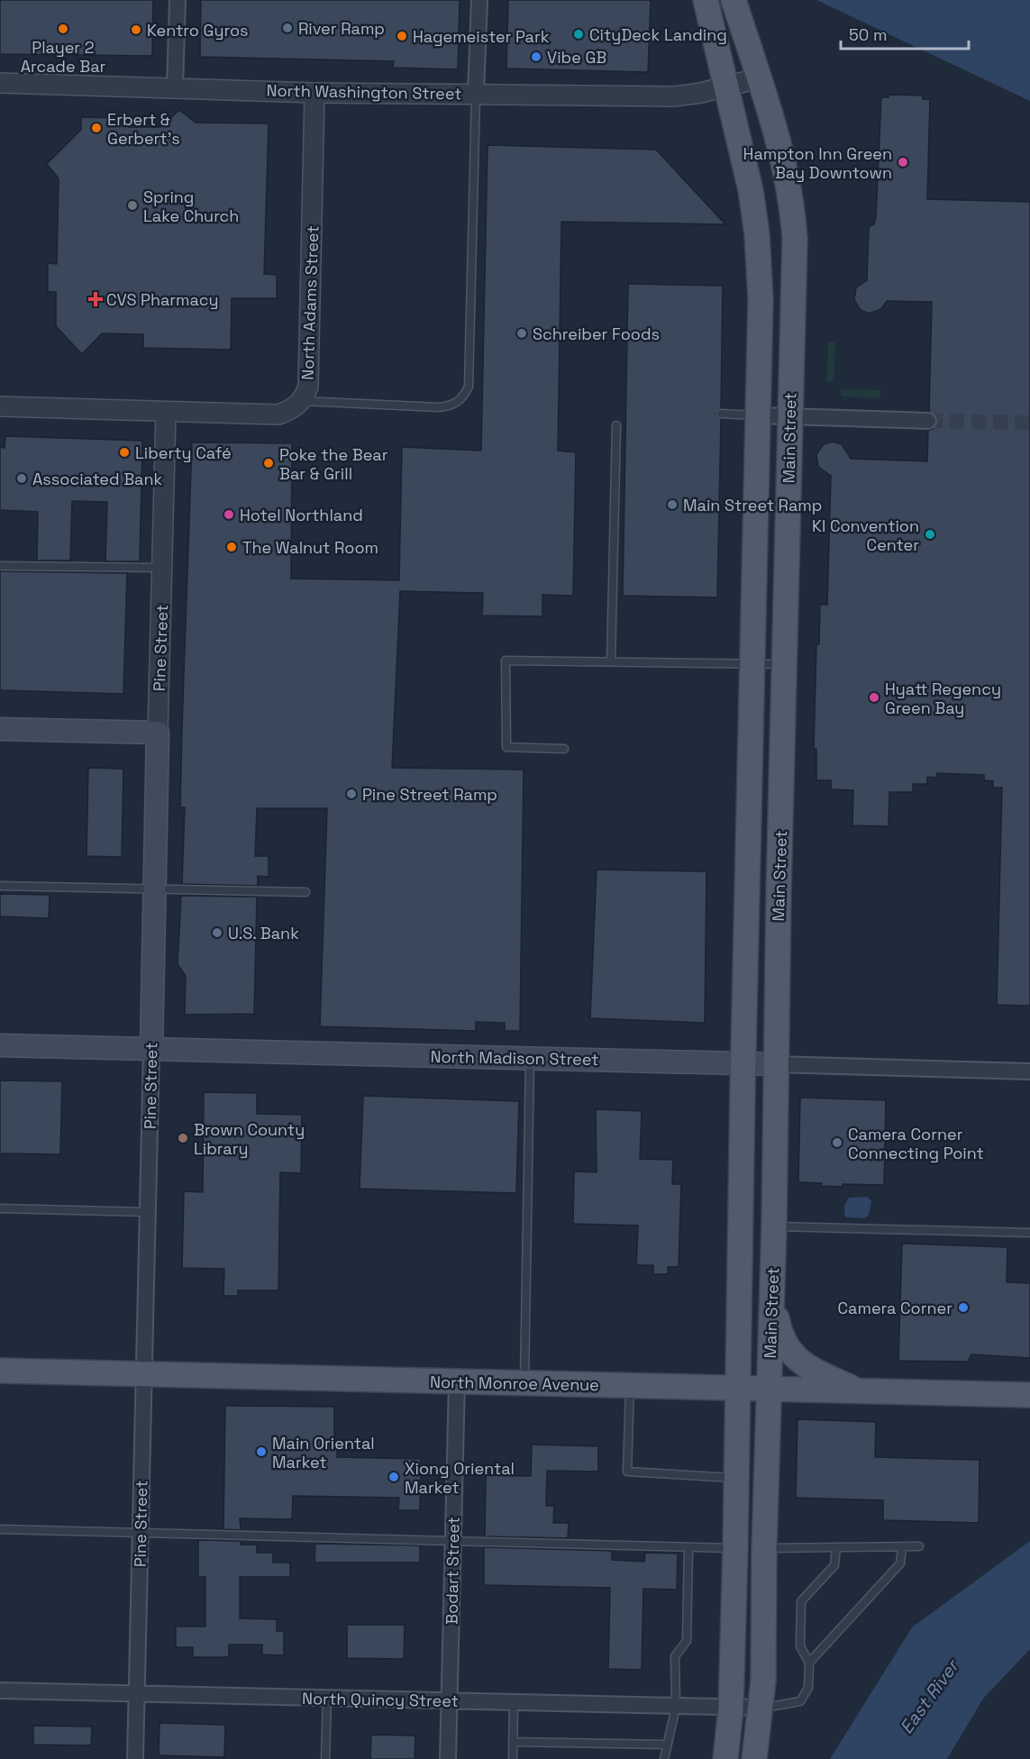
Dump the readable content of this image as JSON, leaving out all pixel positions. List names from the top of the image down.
{
  "streets": {
    "main road": [
      "Main Street",
      "Pine Street",
      "North Madison Street",
      "North Monroe Avenue"
    ],
    "street": [
      "North Washington Street",
      "North Adams Street",
      "Bodart Street",
      "North Quincy Street"
    ]
  },
  "crossings": [
    ["North Washington Street", "North Adams Street"],
    ["North Washington Street", "Main Street"],
    ["North Adams Street", "Pine Street"],
    ["Main Street", "North Madison Street"],
    ["Main Street", "North Monroe Avenue"],
    ["Main Street", "North Quincy Street"],
    ["Pine Street", "North Madison Street"],
    ["Pine Street", "North Monroe Avenue"],
    ["Pine Street", "North Quincy Street"],
    ["North Monroe Avenue", "Bodart Street"],
    ["Bodart Street", "North Quincy Street"]
  ],
  "water": ["East River"],
  "places": {
    "other": [
      "River Ramp",
      "Player 2 Arcade Bar",
      "Kentro Gyros",
      "CityDeck Landing",
      "Hagemeister Park",
      "Vibe GB",
      "Erbert & Gerbert's",
      "Hampton Inn Green Bay Downtown",
      "Spring Lake Church",
      "Schreiber Foods",
      "Liberty Café",
      "Poke the Bear Bar & Grill",
      "Associated Bank",
      "Main Street Ramp",
      "Hotel Northland",
      "KI Convention Center",
      "The Walnut Room",
      "Hyatt Regency Green Bay",
      "Pine Street Ramp",
      "U.S. Bank",
      "Brown County Library",
      "Camera Corner Connecting Point",
      "Camera Corner",
      "Main Oriental Market",
      "Xiong Oriental Market"
    ],
    "health": ["CVS Pharmacy"]
  },
  "scale_bar": "50 m"
}
